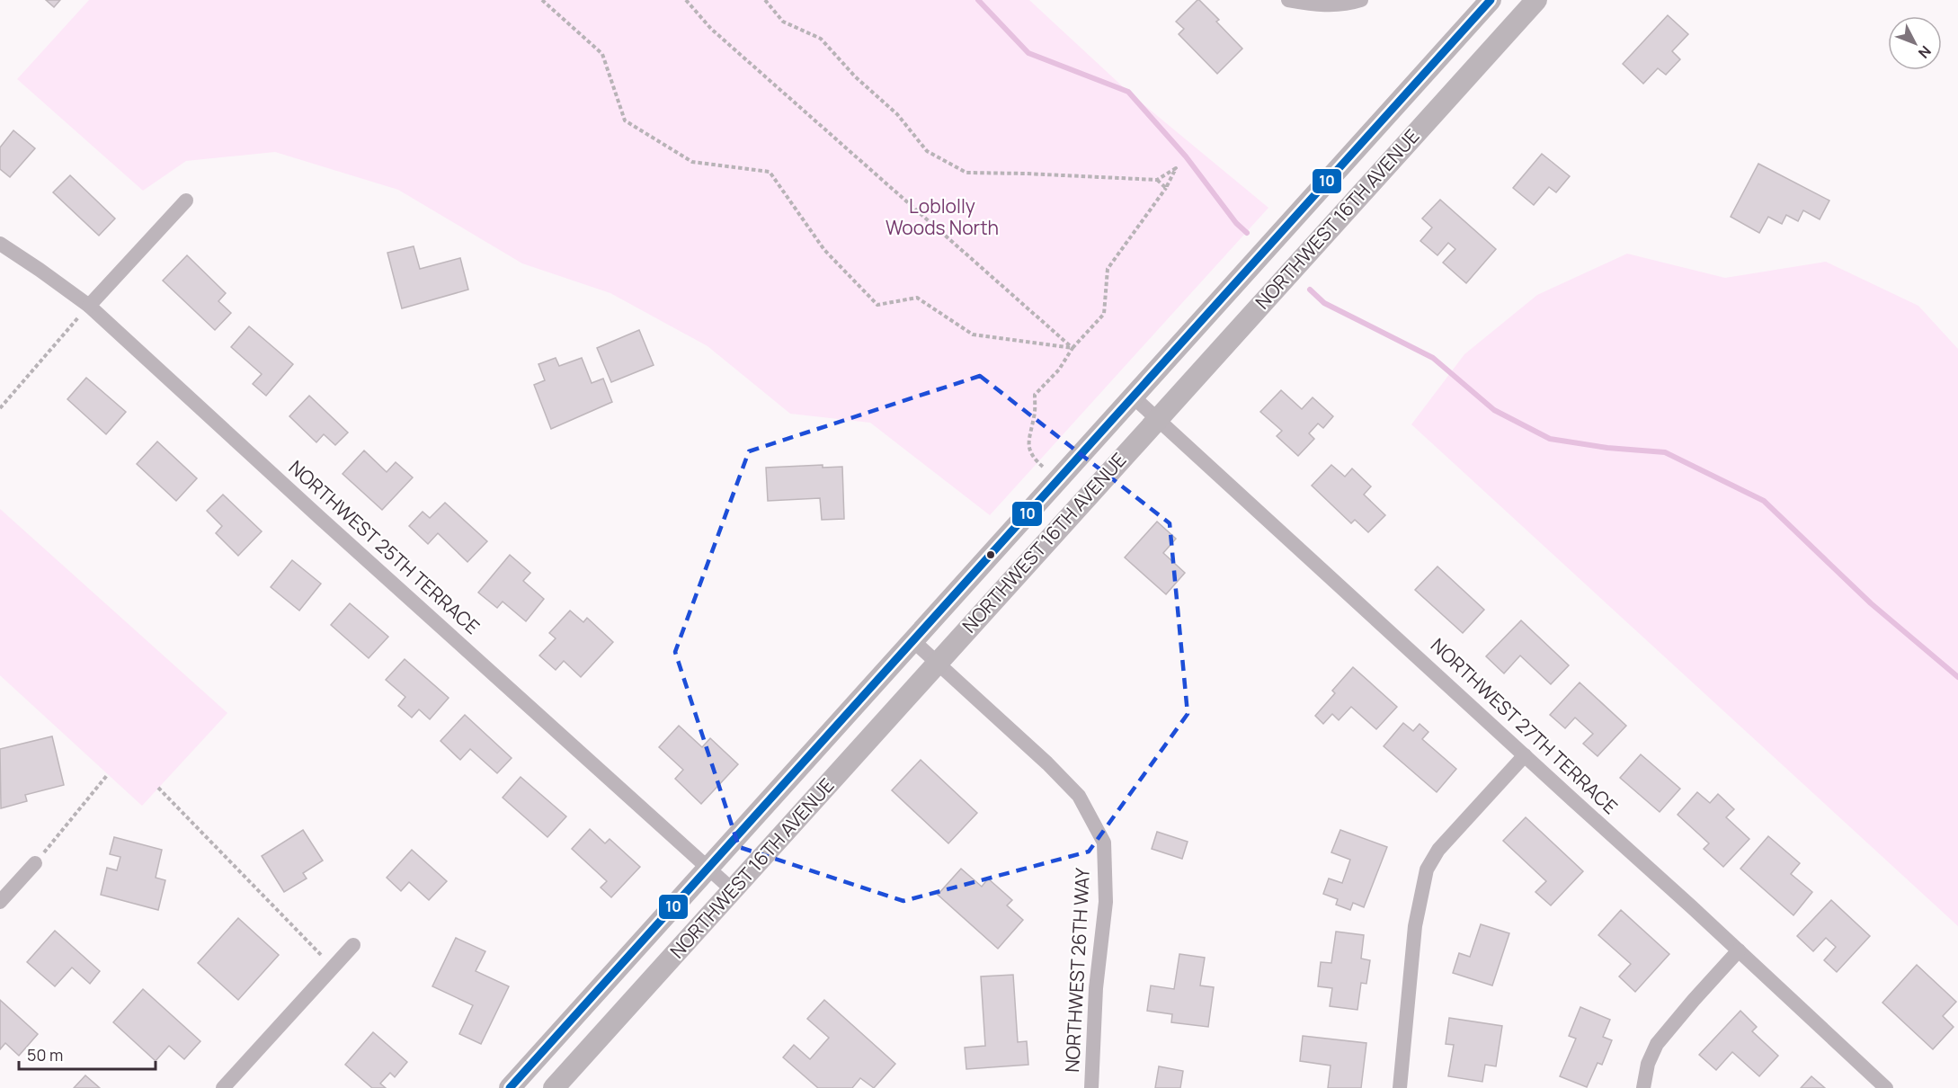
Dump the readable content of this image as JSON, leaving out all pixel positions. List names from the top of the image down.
{
  "streets": {
    "main road": ["NORTHWEST 16TH AVENUE"],
    "street": ["NORTHWEST 25TH TERRACE", "NORTHWEST 27TH TERRACE", "NORTHWEST 26TH WAY"]
  },
  "crossings": [
    ["NORTHWEST 16TH AVENUE", "NORTHWEST 25TH TERRACE"],
    ["NORTHWEST 16TH AVENUE", "NORTHWEST 27TH TERRACE"],
    ["NORTHWEST 16TH AVENUE", "NORTHWEST 26TH WAY"]
  ],
  "parks": ["Loblolly Woods North"],
  "lines": ["transit line 10"],
  "scale_bar": "50 m",
  "north": "bottom right"
}
